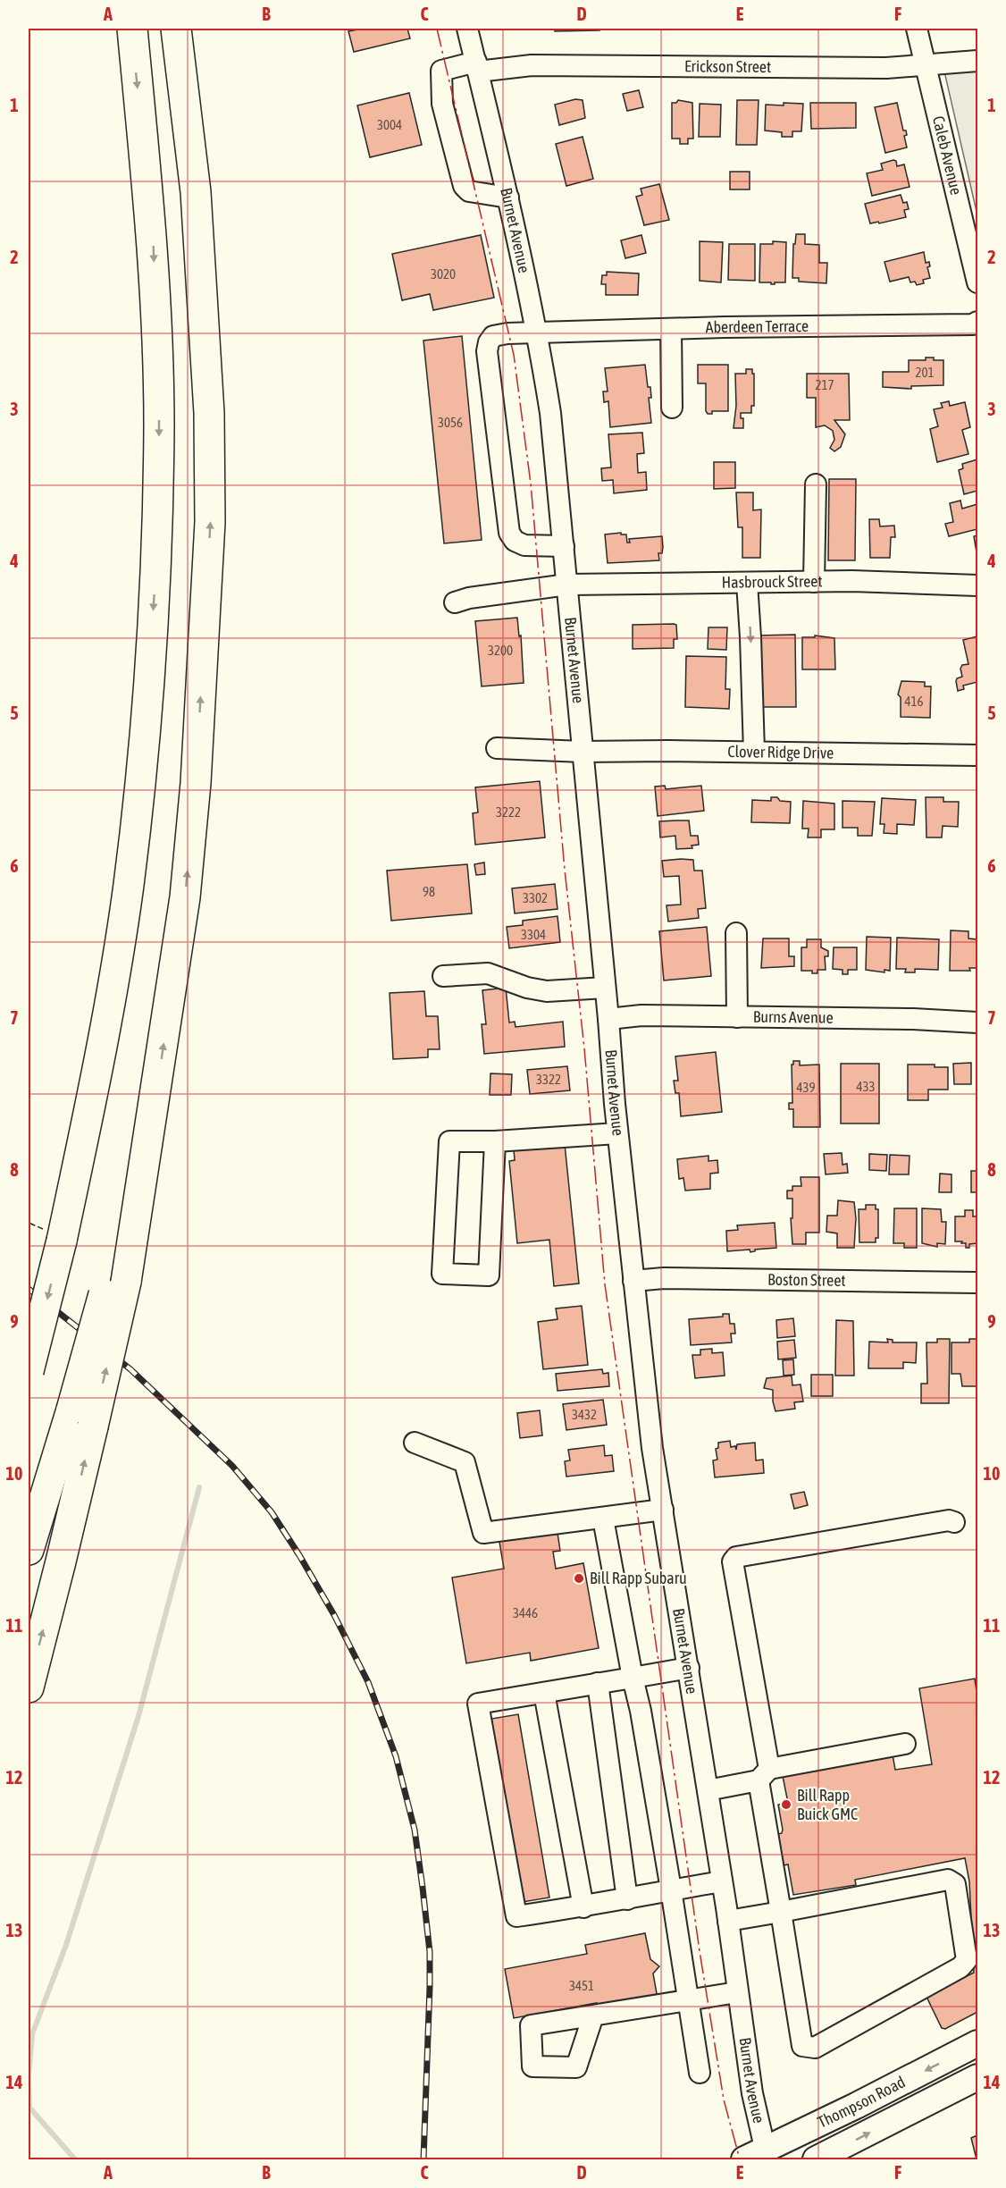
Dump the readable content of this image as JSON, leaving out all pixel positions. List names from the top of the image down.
{
  "streets": {
    "main road": ["Thompson Road"],
    "street": [
      "Erickson Street",
      "Caleb Avenue",
      "Burnet Avenue",
      "Aberdeen Terrace",
      "Hasbrouck Street",
      "Clover Ridge Drive",
      "Burns Avenue",
      "Boston Street"
    ]
  },
  "crossings": [
    ["Erickson Street", "Caleb Avenue"],
    ["Erickson Street", "Burnet Avenue"],
    ["Burnet Avenue", "Aberdeen Terrace"],
    ["Burnet Avenue", "Hasbrouck Street"],
    ["Burnet Avenue", "Clover Ridge Drive"],
    ["Burnet Avenue", "Burns Avenue"],
    ["Burnet Avenue", "Boston Street"],
    ["Burnet Avenue", "Thompson Road"]
  ],
  "places": ["Bill Rapp Subaru", "Bill Rapp Buick GMC"],
  "house_numbers": [
    "3004",
    "3020",
    "201",
    "217",
    "3056",
    "3200",
    "416",
    "3222",
    "98",
    "3302",
    "3304",
    "3322",
    "433",
    "439",
    "3432",
    "3446",
    "3451"
  ],
  "grid": {
    "columns": [
      "A",
      "B",
      "C",
      "D",
      "E",
      "F"
    ],
    "rows": [
      "1",
      "2",
      "3",
      "4",
      "5",
      "6",
      "7",
      "8",
      "9",
      "10",
      "11",
      "12",
      "13",
      "14"
    ]
  }
}
